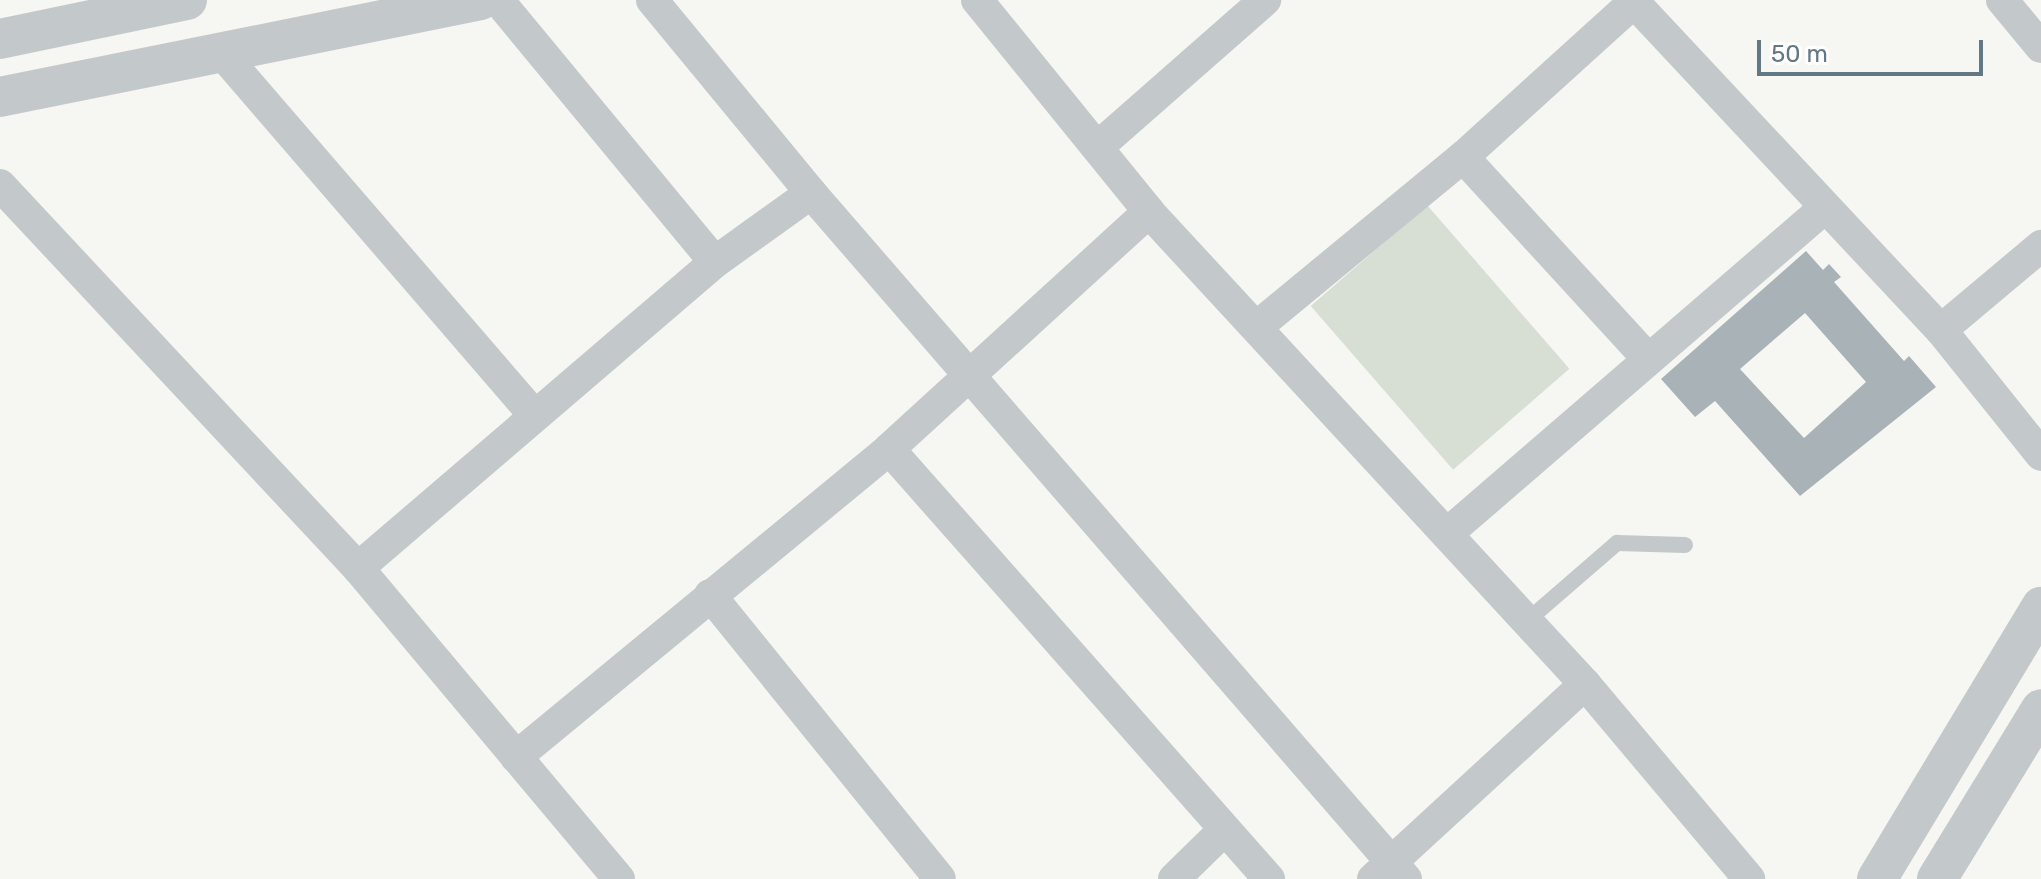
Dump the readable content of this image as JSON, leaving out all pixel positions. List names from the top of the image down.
{
  "scale_bar": "50 m"
}
